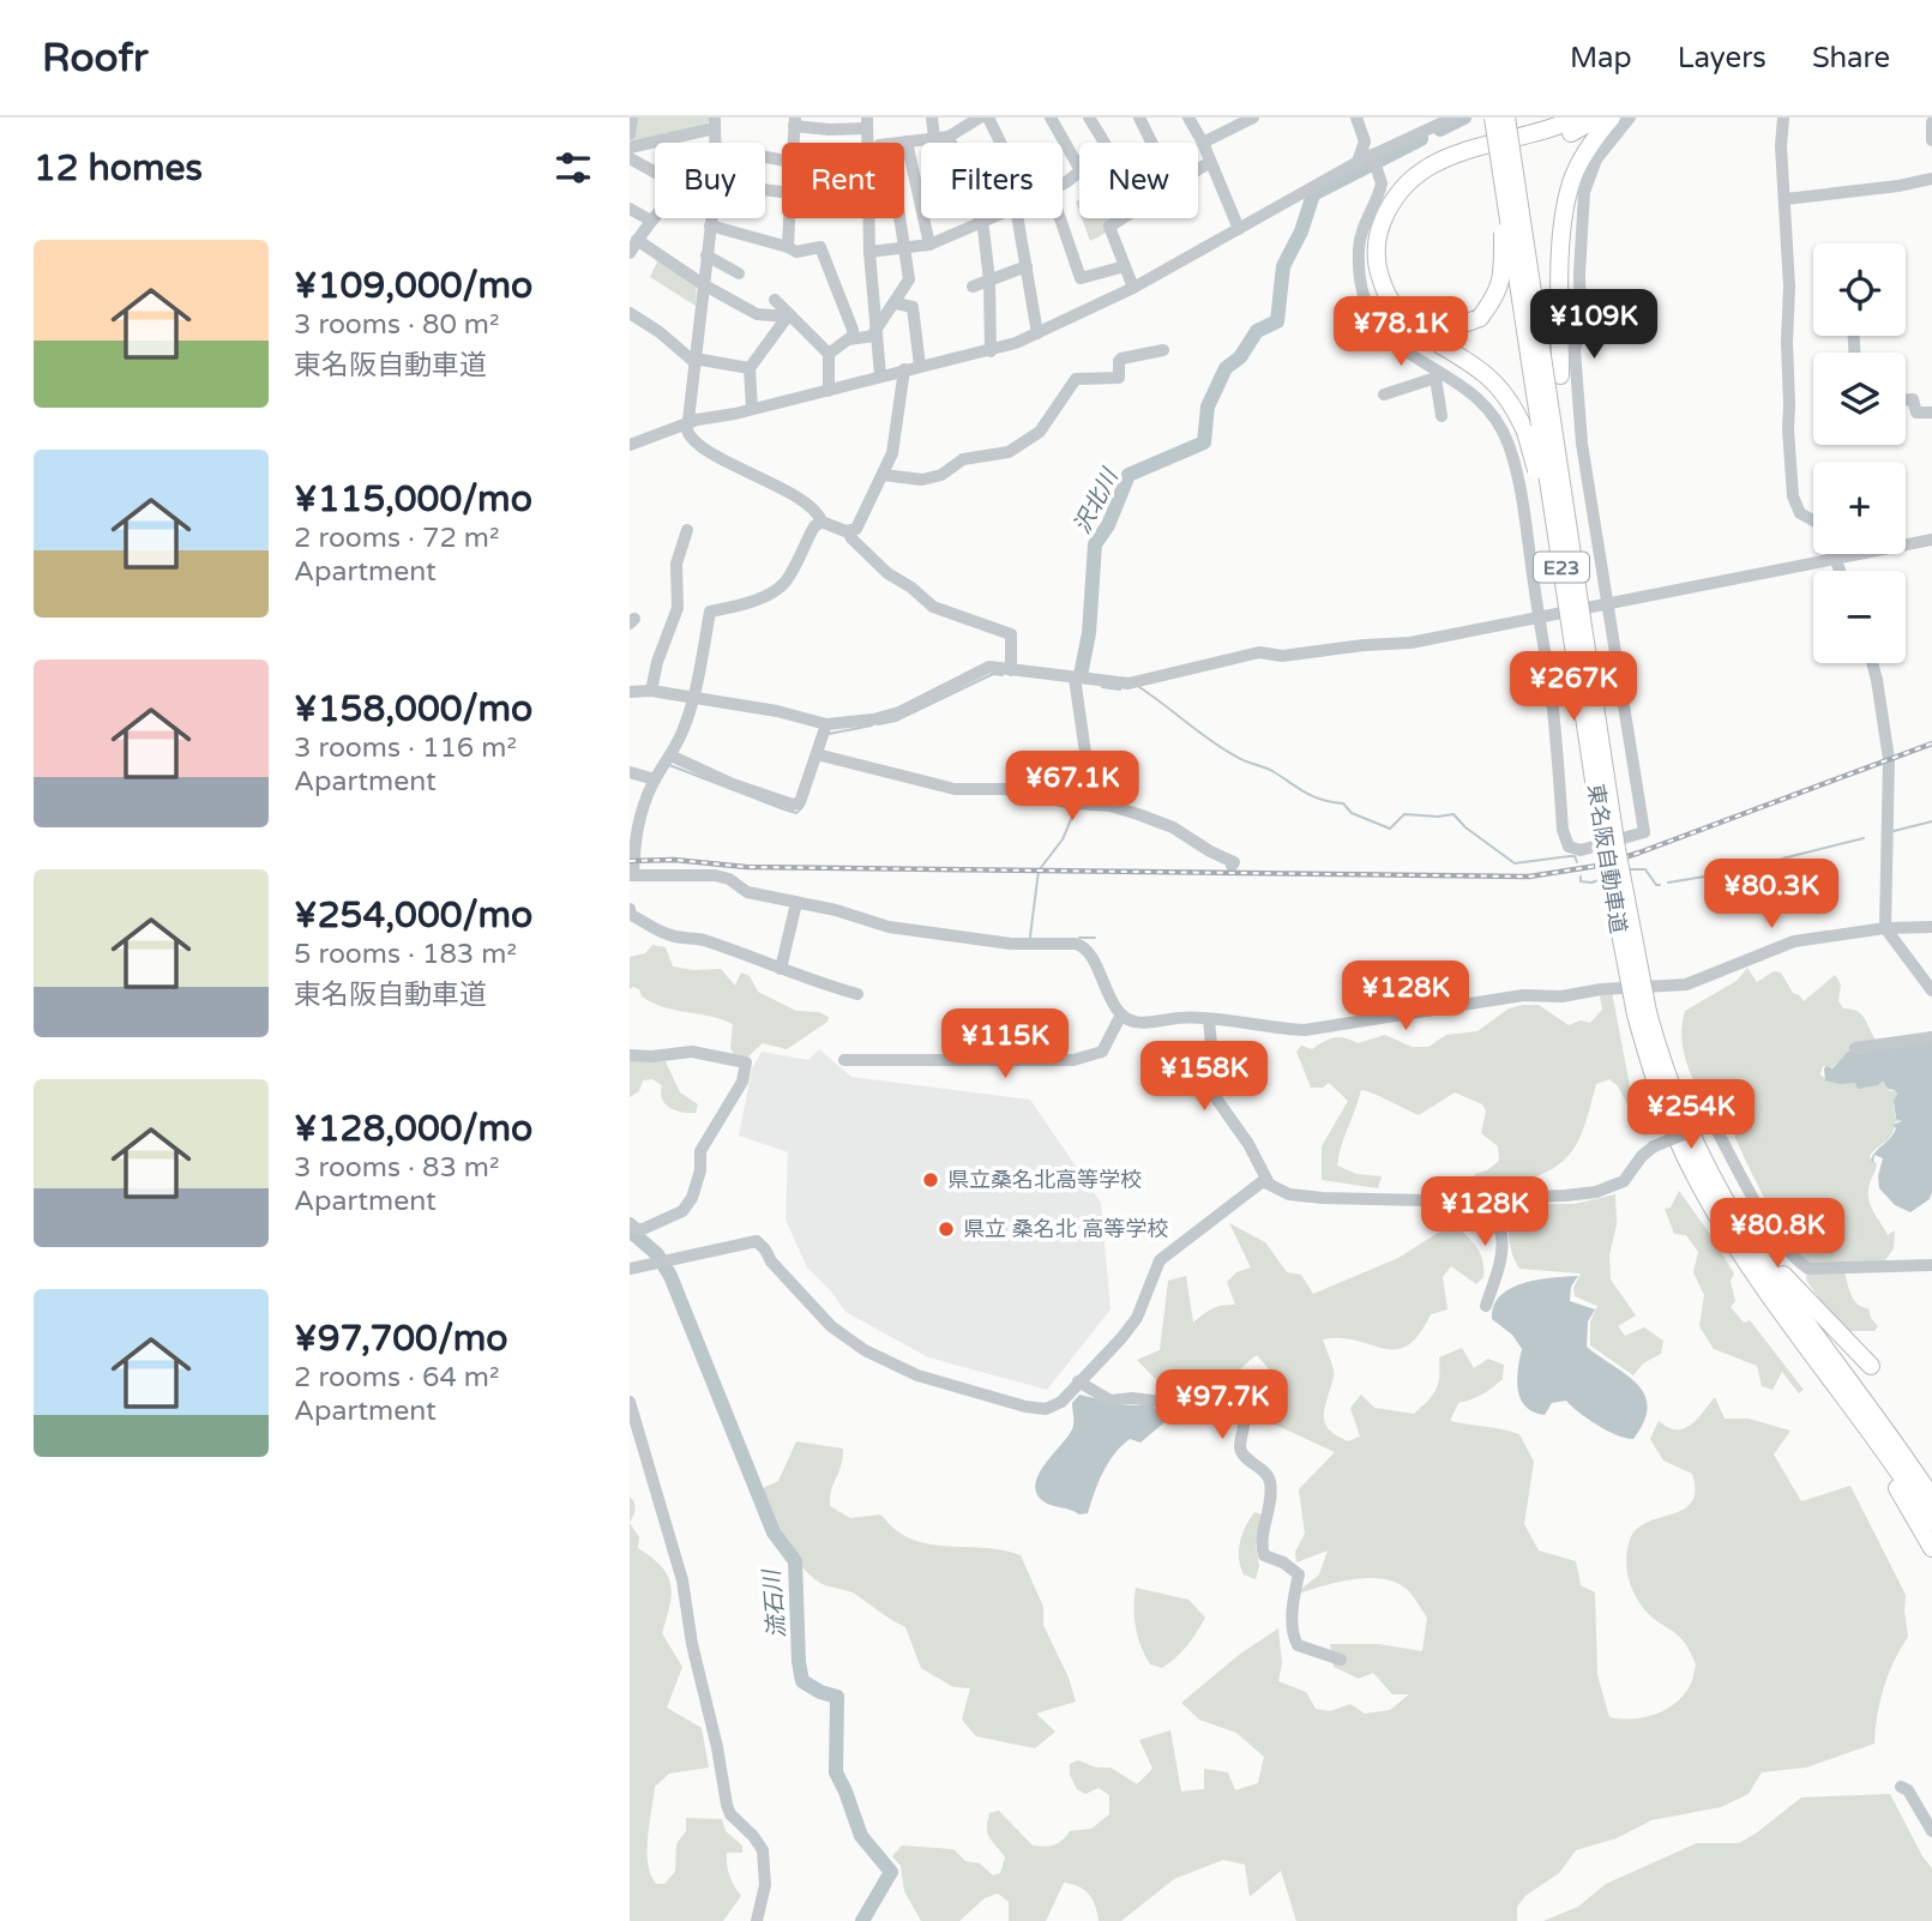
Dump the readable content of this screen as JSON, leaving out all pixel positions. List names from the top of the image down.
{
  "streets": {
    "highway": ["E23", "東名阪自動車道"]
  },
  "water": ["沢北川", "流石川"],
  "places": ["県立桑名北高等学校", "県立 桑名北 高等学校"],
  "page": {
    "header": "Roofr",
    "nav": ["Map", "Layers", "Share"],
    "heading": "12 homes",
    "chip": [
      "Buy",
      "Rent",
      "Filters",
      "New"
    ],
    "list": [
      {
        "name": "¥109,000/mo",
        "note": "3 rooms · 80 m² · 東名阪自動車道"
      },
      {
        "name": "¥115,000/mo",
        "note": "2 rooms · 72 m² · Apartment"
      },
      {
        "name": "¥158,000/mo",
        "note": "3 rooms · 116 m² · Apartment"
      },
      {
        "name": "¥254,000/mo",
        "note": "5 rooms · 183 m² · 東名阪自動車道"
      },
      {
        "name": "¥128,000/mo",
        "note": "3 rooms · 83 m² · Apartment"
      },
      {
        "name": "¥97,700/mo",
        "note": "2 rooms · 64 m² · Apartment"
      }
    ],
    "map_buttons": ["+", "−"],
    "price": [
      "¥109K",
      "¥78.1K",
      "¥267K",
      "¥67.1K",
      "¥80.3K",
      "¥128K",
      "¥115K",
      "¥158K",
      "¥254K",
      "¥128K",
      "¥80.8K",
      "¥97.7K"
    ]
  }
}
